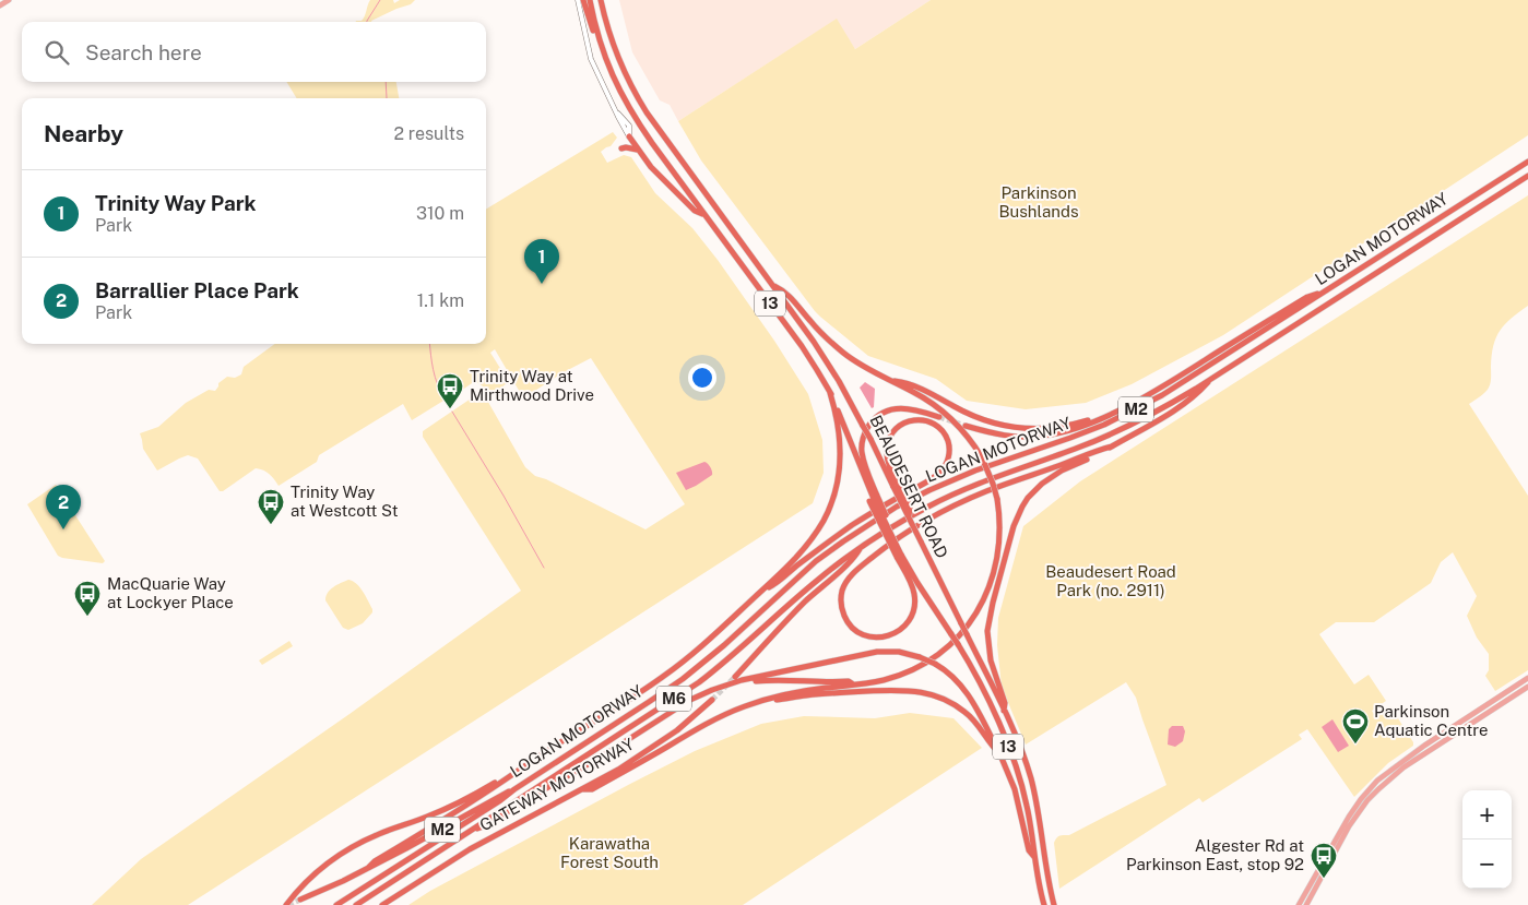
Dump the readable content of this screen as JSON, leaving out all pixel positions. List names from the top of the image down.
{
  "streets": {
    "highway": [
      "LOGAN MOTORWAY",
      "13",
      "M2",
      "BEAUDESERT ROAD",
      "M6",
      "GATEWAY MOTORWAY"
    ]
  },
  "crossings": [
    ["LOGAN MOTORWAY", "M2"],
    ["LOGAN MOTORWAY", "GATEWAY MOTORWAY"],
    ["13", "BEAUDESERT ROAD"]
  ],
  "parks": ["Parkinson Bushlands", "Beaudesert Road Park (no. 2911)", "Karawatha Forest South"],
  "places": {
    "bus stop": [
      "Trinity Way at Mirthwood Drive",
      "Trinity Way at Westcott St",
      "MacQuarie Way at Lockyer Place",
      "Algester Rd at Parkinson East, stop 92"
    ],
    "sports": ["Parkinson Aquatic Centre"]
  },
  "page": {
    "search": "Search here",
    "heading": ["Nearby", "2 results"],
    "list": [
      {
        "mark": "1",
        "name": "Trinity Way Park",
        "note": "Park",
        "value": "310 m"
      },
      {
        "mark": "2",
        "name": "Barrallier Place Park",
        "note": "Park",
        "value": "1.1 km"
      }
    ],
    "pins": ["1", "2"],
    "map_buttons": ["+", "−"]
  }
}
